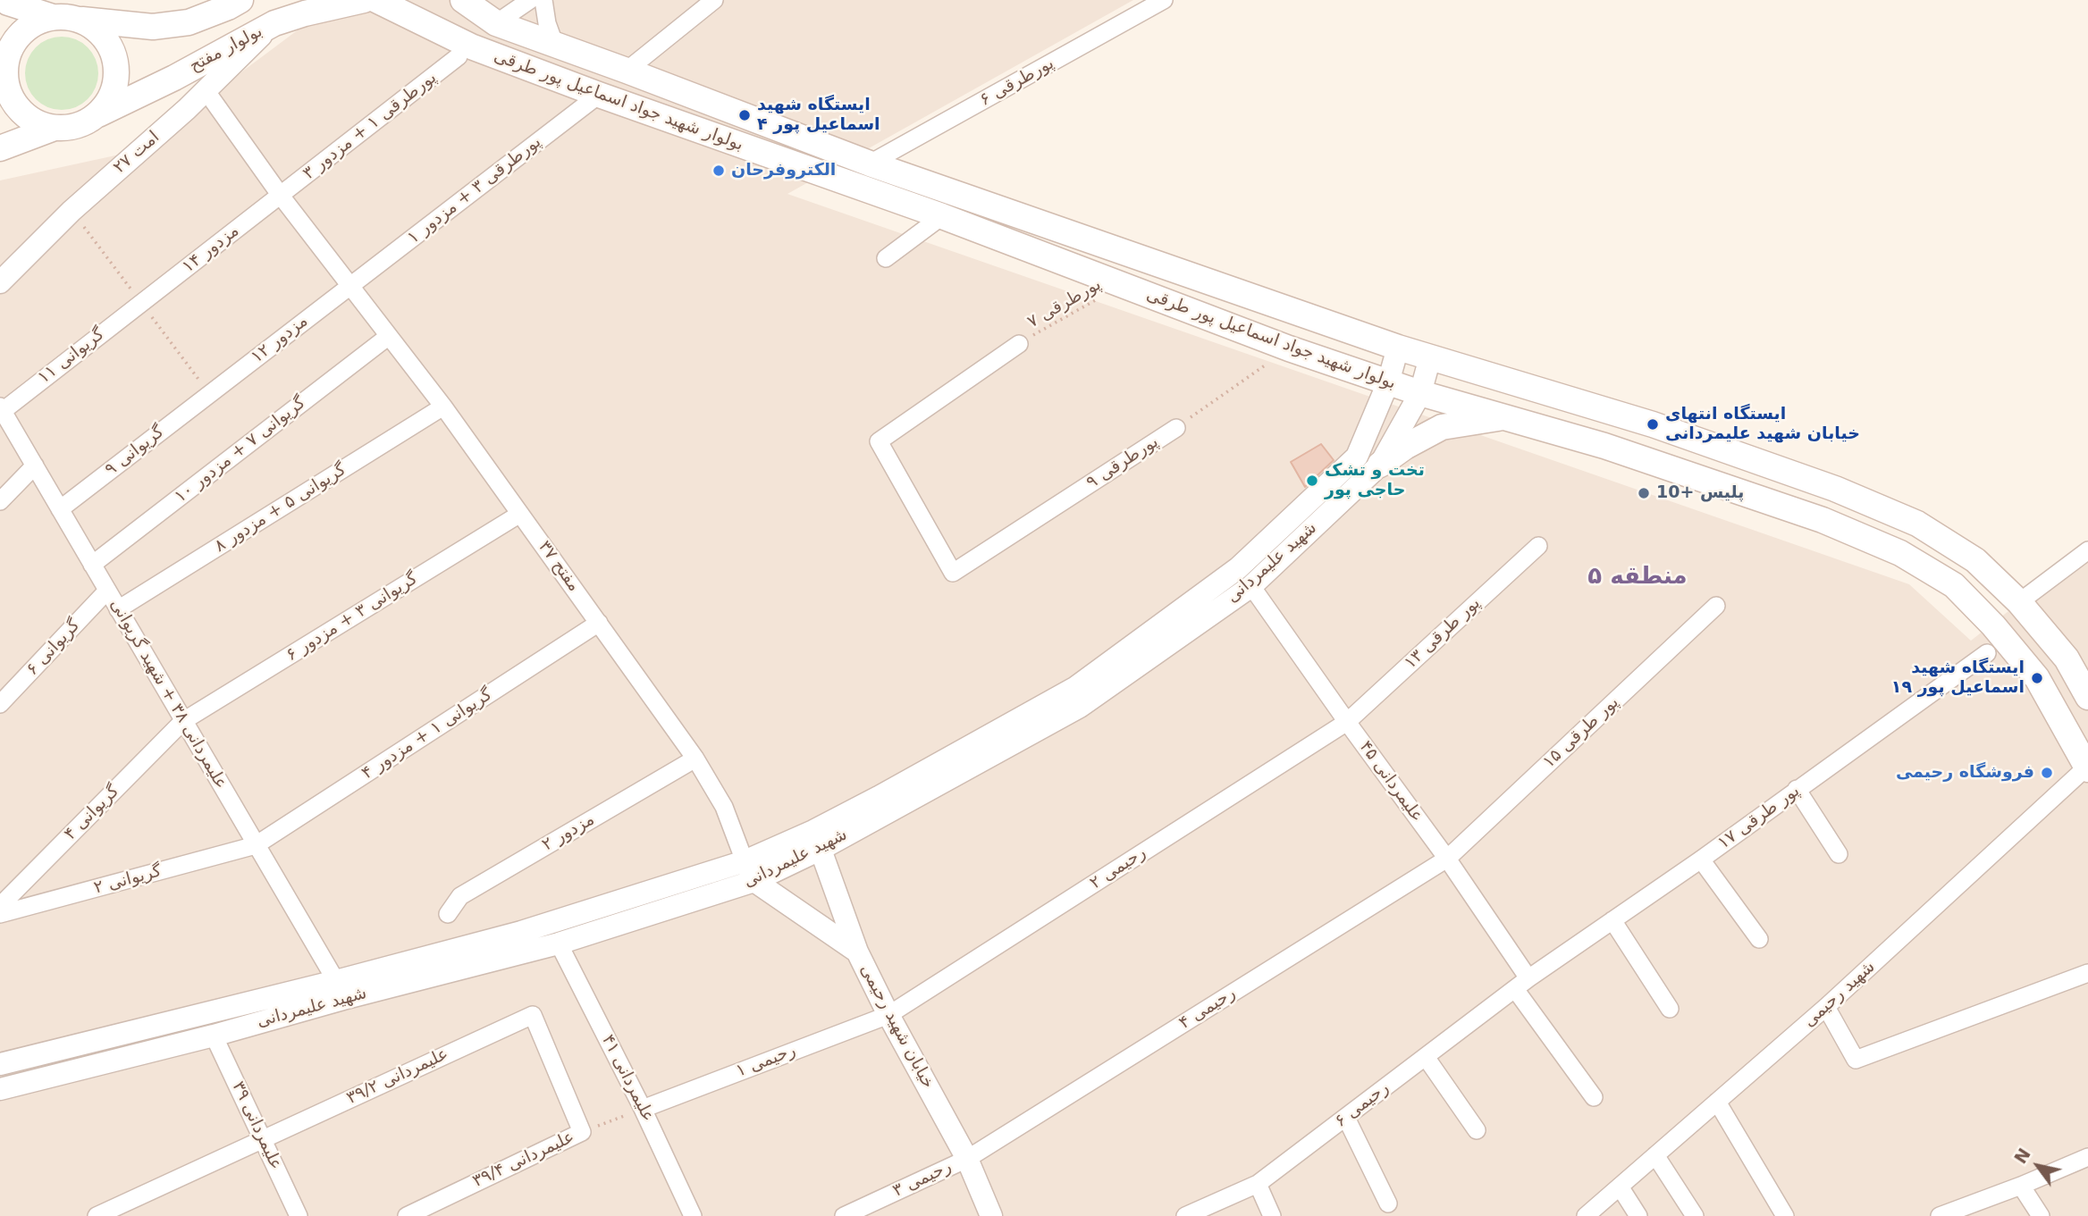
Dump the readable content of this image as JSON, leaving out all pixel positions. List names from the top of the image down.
{
  "streets": {
    "main road": ["بولوار مفتح", "بولوار شهید جواد اسماعیل پور طرقی"],
    "street": [
      "پورطرقی ۶",
      "پورطرقی ۱ + مزدور ۳",
      "امت ۲۷",
      "پورطرقی ۳ + مزدور ۱",
      "مزدور ۱۴",
      "مزدور ۱۲",
      "گریوانی ۱۱",
      "گریوانی ۷ + مزدور ۱۰",
      "گریوانی ۹",
      "پورطرقی ۹",
      "گریوانی ۵ + مزدور ۸",
      "شهید علیمردانی",
      "مفتح ۳۷",
      "گریوانی ۳ + مزدور ۶",
      "پور طرقی ۱۳",
      "گریوانی ۶",
      "علیمردانی ۳۸ + شهید گریوانی",
      "پور طرقی ۱۵",
      "گریوانی ۱ + مزدور ۴",
      "علیمردانی ۴۵",
      "گریوانی ۴",
      "پور طرقی ۱۷",
      "مزدور ۲",
      "رحیمی ۲",
      "گریوانی ۲",
      "شهید رحیمی",
      "رحیمی ۴",
      "خیابان شهید رحیمی",
      "رحیمی ۱",
      "علیمردانی ۳۹/۲",
      "علیمردانی ۴۱",
      "رحیمی ۶",
      "علیمردانی ۳۹",
      "علیمردانی ۳۹/۴",
      "رحیمی ۳"
    ],
    "path": ["پورطرقی ۷"]
  },
  "crossings": [
    ["بولوار مفتح", "امت ۲۷"],
    ["پورطرقی ۶", "بولوار شهید جواد اسماعیل پور طرقی"],
    ["بولوار شهید جواد اسماعیل پور طرقی", "پورطرقی ۳ + مزدور ۱"],
    ["بولوار شهید جواد اسماعیل پور طرقی", "پورطرقی ۷"],
    ["بولوار شهید جواد اسماعیل پور طرقی", "پورطرقی ۹"],
    ["بولوار شهید جواد اسماعیل پور طرقی", "شهید علیمردانی"],
    ["بولوار شهید جواد اسماعیل پور طرقی", "شهید رحیمی"],
    ["پورطرقی ۱ + مزدور ۳", "مزدور ۱۴"],
    ["پورطرقی ۱ + مزدور ۳", "مفتح ۳۷"],
    ["امت ۲۷", "مفتح ۳۷"],
    ["پورطرقی ۳ + مزدور ۱", "مزدور ۱۲"],
    ["پورطرقی ۳ + مزدور ۱", "مفتح ۳۷"],
    ["مزدور ۱۴", "گریوانی ۱۱"],
    ["مزدور ۱۴", "مفتح ۳۷"],
    ["پورطرقی ۷", "پورطرقی ۹"],
    ["مزدور ۱۲", "گریوانی ۹"],
    ["مزدور ۱۲", "مفتح ۳۷"],
    ["گریوانی ۱۱", "علیمردانی ۳۸ + شهید گریوانی"],
    ["گریوانی ۷ + مزدور ۱۰", "مفتح ۳۷"],
    ["گریوانی ۷ + مزدور ۱۰", "علیمردانی ۳۸ + شهید گریوانی"],
    ["گریوانی ۹", "علیمردانی ۳۸ + شهید گریوانی"],
    ["گریوانی ۵ + مزدور ۸", "مفتح ۳۷"],
    ["گریوانی ۵ + مزدور ۸", "علیمردانی ۳۸ + شهید گریوانی"],
    ["شهید علیمردانی", "مفتح ۳۷"],
    ["شهید علیمردانی", "علیمردانی ۳۸ + شهید گریوانی"],
    ["شهید علیمردانی", "علیمردانی ۴۵"],
    ["شهید علیمردانی", "خیابان شهید رحیمی"],
    ["شهید علیمردانی", "علیمردانی ۴۱"],
    ["شهید علیمردانی", "علیمردانی ۳۹"],
    ["مفتح ۳۷", "گریوانی ۳ + مزدور ۶"],
    ["مفتح ۳۷", "گریوانی ۱ + مزدور ۴"],
    ["مفتح ۳۷", "مزدور ۲"],
    ["گریوانی ۳ + مزدور ۶", "علیمردانی ۳۸ + شهید گریوانی"],
    ["گریوانی ۳ + مزدور ۶", "گریوانی ۴"],
    ["پور طرقی ۱۳", "علیمردانی ۴۵"],
    ["پور طرقی ۱۳", "رحیمی ۲"],
    ["گریوانی ۶", "علیمردانی ۳۸ + شهید گریوانی"],
    ["علیمردانی ۳۸ + شهید گریوانی", "گریوانی ۱ + مزدور ۴"],
    ["علیمردانی ۳۸ + شهید گریوانی", "گریوانی ۴"],
    ["علیمردانی ۳۸ + شهید گریوانی", "گریوانی ۲"],
    ["پور طرقی ۱۵", "علیمردانی ۴۵"],
    ["پور طرقی ۱۵", "رحیمی ۴"],
    ["گریوانی ۱ + مزدور ۴", "گریوانی ۲"],
    ["علیمردانی ۴۵", "پور طرقی ۱۷"],
    ["علیمردانی ۴۵", "رحیمی ۲"],
    ["علیمردانی ۴۵", "رحیمی ۴"],
    ["علیمردانی ۴۵", "رحیمی ۶"],
    ["پور طرقی ۱۷", "رحیمی ۶"],
    ["رحیمی ۲", "خیابان شهید رحیمی"],
    ["رحیمی ۲", "رحیمی ۱"],
    ["رحیمی ۴", "خیابان شهید رحیمی"],
    ["رحیمی ۴", "رحیمی ۳"],
    ["خیابان شهید رحیمی", "رحیمی ۱"],
    ["خیابان شهید رحیمی", "رحیمی ۳"],
    ["رحیمی ۱", "علیمردانی ۴۱"],
    ["رحیمی ۱", "علیمردانی ۳۹/۴"],
    ["علیمردانی ۳۹/۲", "علیمردانی ۳۹"],
    ["علیمردانی ۳۹/۲", "علیمردانی ۳۹/۴"],
    ["علیمردانی ۴۱", "علیمردانی ۳۹/۴"]
  ],
  "districts": ["منطقه ۵"],
  "places": [
    "ایستگاه شهید اسماعیل پور ۴",
    "الکتروفرحان",
    "ایستگاه انتهای خیابان شهید علیمردانی",
    "تخت و تشک حاجی پور",
    "پلیس +10",
    "ایستگاه شهید اسماعیل پور ۱۹",
    "فروشگاه رحیمی"
  ],
  "north": "top left"
}
